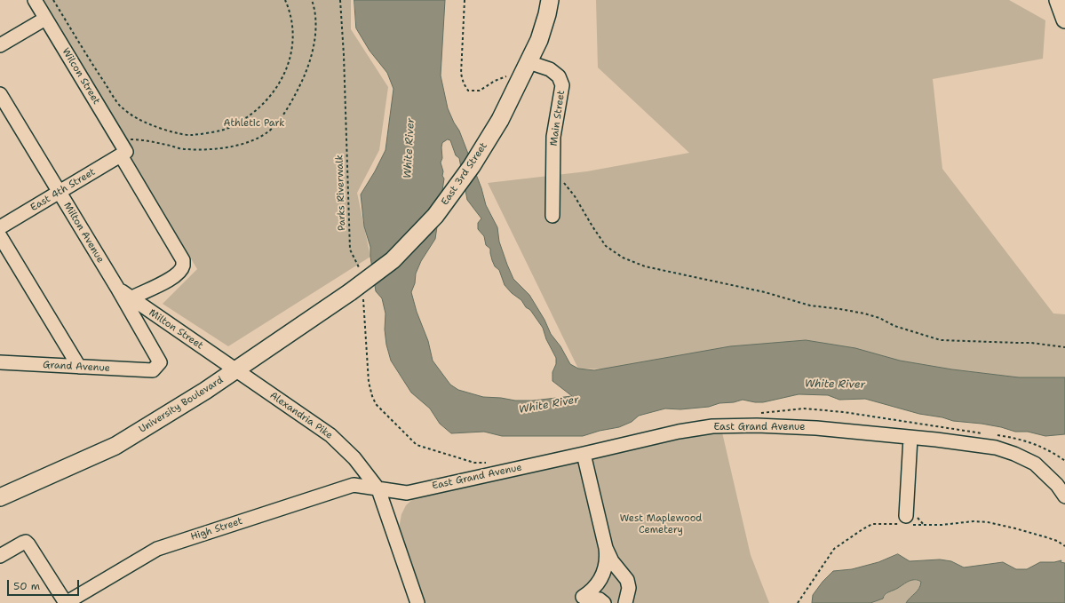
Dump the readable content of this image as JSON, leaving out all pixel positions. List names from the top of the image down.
{
  "streets": {
    "main road": ["East 3rd Street", "University Boulevard"],
    "street": [
      "Wilcon Street",
      "Main Street",
      "East 4th Street",
      "Milton Avenue",
      "Milton Street",
      "Grand Avenue",
      "Alexandria Pike",
      "East Grand Avenue",
      "High Street"
    ],
    "path": ["Parks Riverwalk"]
  },
  "crossings": [
    ["Wilcon Street", "East 4th Street"],
    ["Wilcon Street", "Milton Street"],
    ["Main Street", "East 3rd Street"],
    ["East 3rd Street", "University Boulevard"],
    ["East 4th Street", "Milton Avenue"],
    ["Milton Avenue", "Milton Street"],
    ["Milton Avenue", "Grand Avenue"],
    ["Milton Street", "University Boulevard"],
    ["Milton Street", "Alexandria Pike"],
    ["University Boulevard", "Alexandria Pike"],
    ["Alexandria Pike", "East Grand Avenue"],
    ["Alexandria Pike", "High Street"],
    ["East Grand Avenue", "High Street"]
  ],
  "water": ["White River"],
  "parks": ["Athletic Park", "West Maplewood Cemetery"],
  "scale_bar": "50 m"
}
